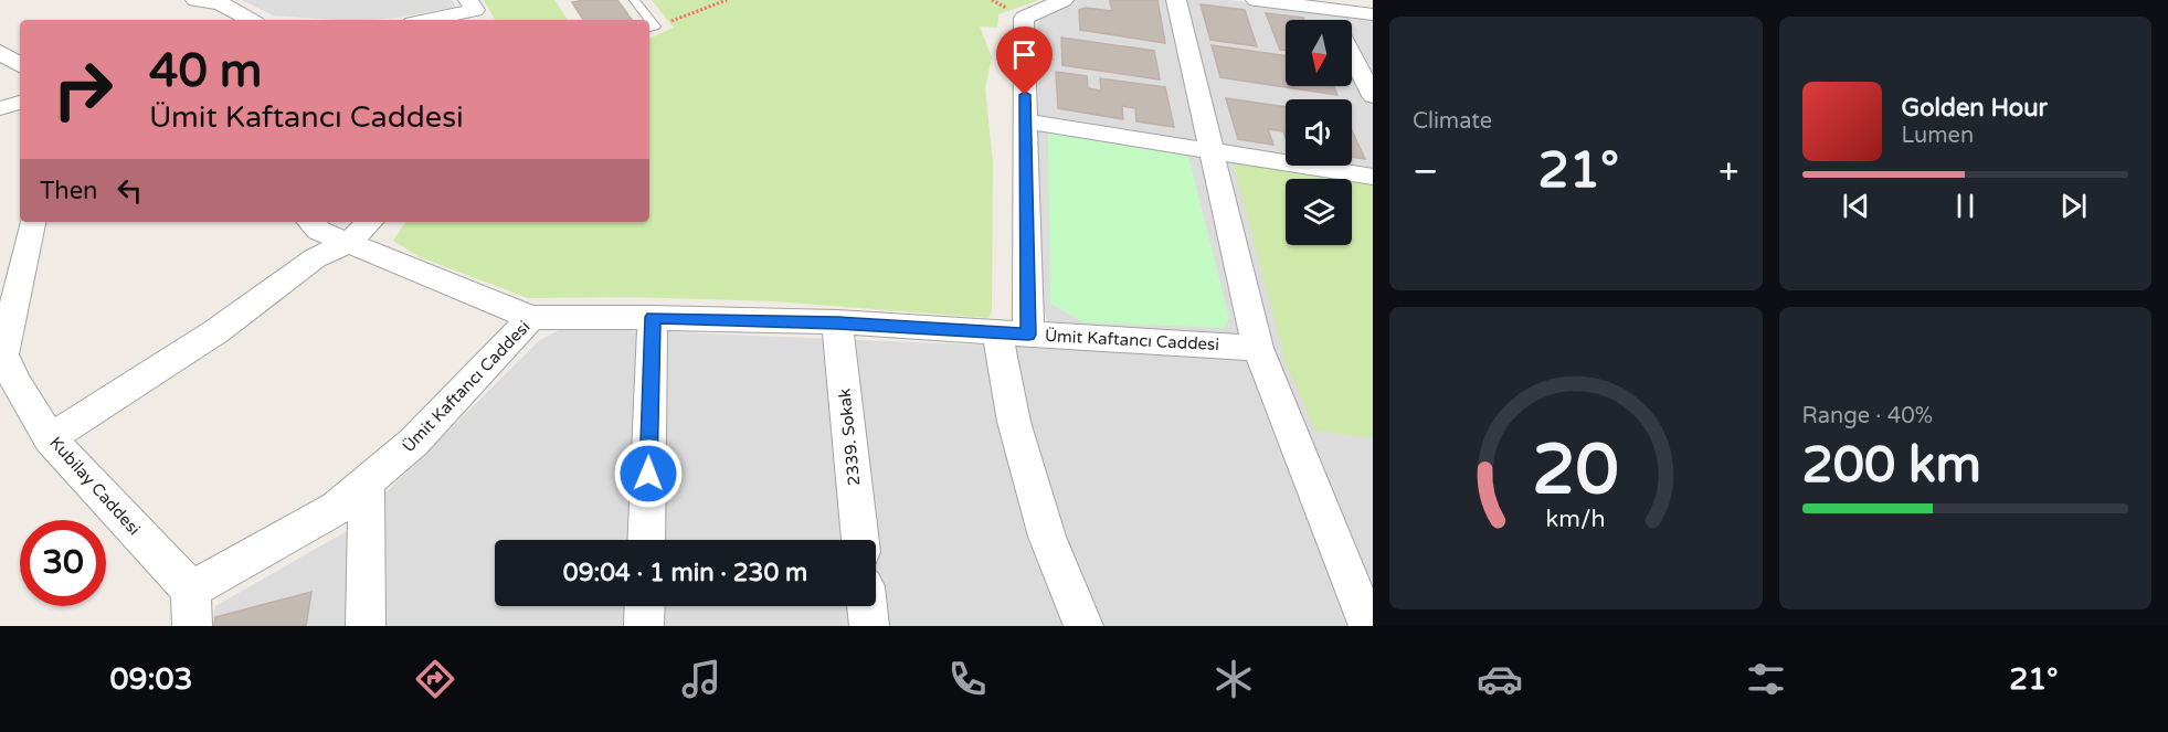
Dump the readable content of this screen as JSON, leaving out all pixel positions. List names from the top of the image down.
{
  "streets": {
    "street": ["Ümit Kaftancı Caddesi", "2339. Sokak", "Kubilay Caddesi"]
  },
  "crossings": [
    ["Ümit Kaftancı Caddesi", "2339. Sokak"],
    ["Ümit Kaftancı Caddesi", "Kubilay Caddesi"]
  ],
  "north": "bottom",
  "page": {
    "tile": [
      "Climate",
      ["Range · 40%", "200 km"]
    ],
    "turn": ["40 m", "Ümit Kaftancı Caddesi"],
    "song": ["Golden Hour", "Lumen"],
    "heat": ["−", "21°", "+"],
    "then": "Then",
    "limit": "30",
    "trip": "09:04 · 1 min · 230 m",
    "tabs": ["09:03", "21°"],
    "gauge": ["20", "km/h"]
  }
}
